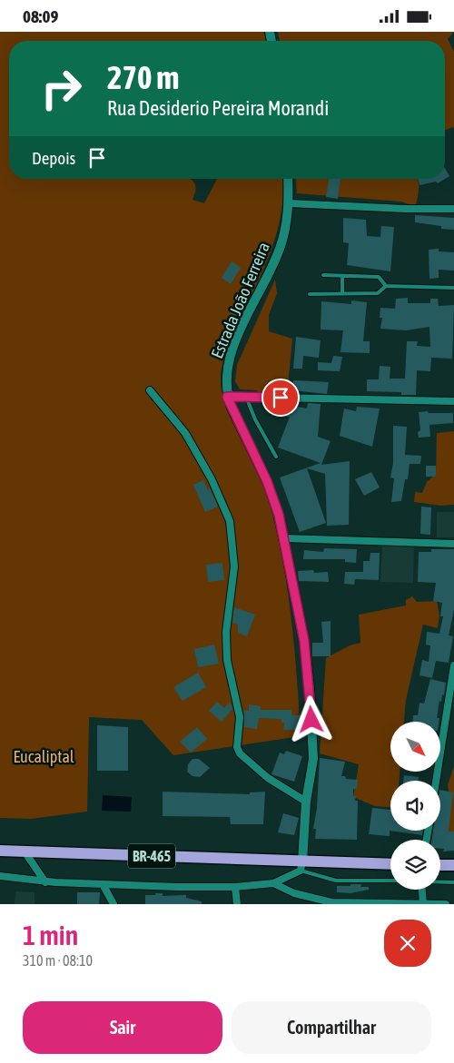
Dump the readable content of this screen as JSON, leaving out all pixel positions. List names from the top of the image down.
{
  "streets": {
    "highway": ["BR-465"],
    "street": ["Estrada João Ferreira"]
  },
  "crossings": [
    ["Estrada João Ferreira", "BR-465"]
  ],
  "parks": ["Eucaliptal"],
  "north": "bottom right",
  "page": {
    "status": "08:09",
    "turn": ["270 m", "Rua Desiderio Pereira Morandi"],
    "then": "Depois",
    "heading": ["1 min", "310 m · 08:10"],
    "buttons": ["Sair", "Compartilhar"]
  }
}
